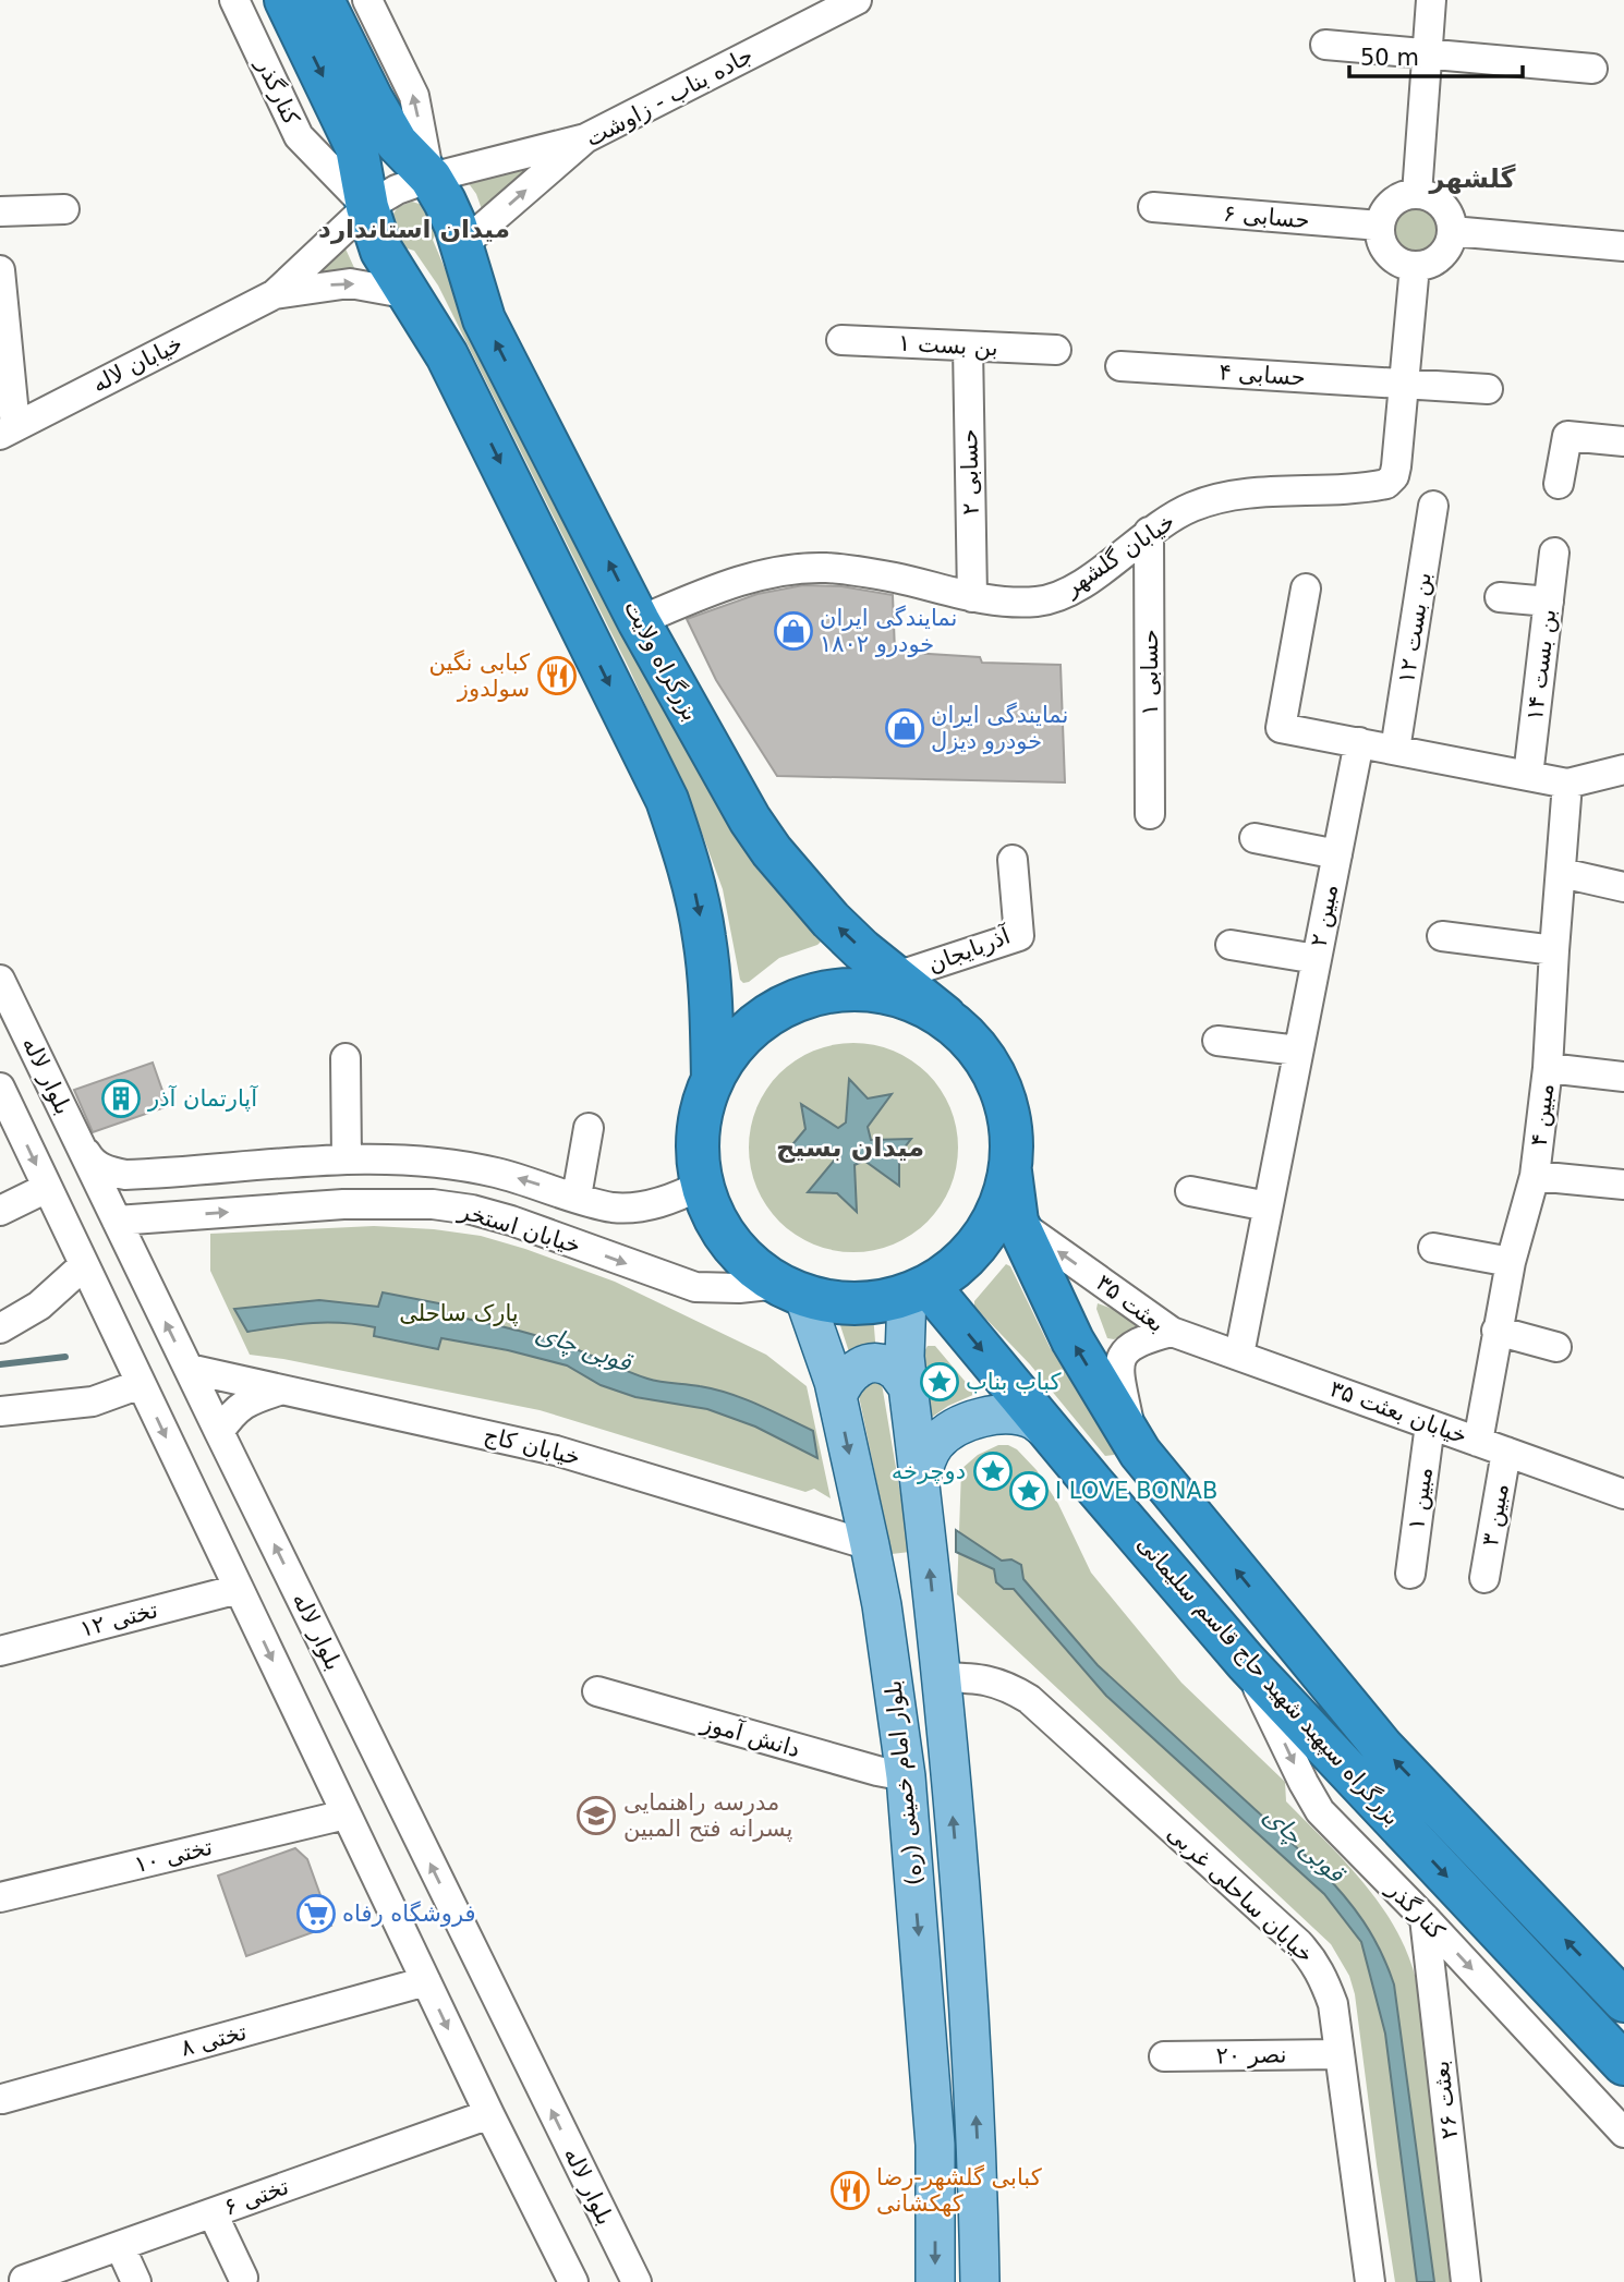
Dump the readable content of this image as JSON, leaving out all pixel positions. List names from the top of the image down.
{
  "streets": {
    "highway": ["بزرگراه ولایت", "بزرگراه سپهبد شهید حاج قاسم سلیمانی"],
    "main road": ["بلوار امام خمینی (ره)"],
    "street": [
      "کنارگذر",
      "جاده بناب - زاوشت",
      "حسابی ۶",
      "بن بست ۱",
      "خیابان لاله",
      "حسابی ۴",
      "حسابی ۲",
      "خیابان گلشهر",
      "بن بست ۱۲",
      "بن بست ۱۴",
      "حسابی ۱",
      "مبین ۲",
      "آذربایجان",
      "بلوار لاله",
      "مبین ۴",
      "خیابان استخر",
      "بعثت ۳۵",
      "خیابان بعثت ۳۵",
      "خیابان کاج",
      "مبین ۱",
      "مبین ۳",
      "تختی ۱۲",
      "دانش آموز",
      "تختی ۱۰",
      "خیابان ساحلی غربی",
      "تختی ۸",
      "نصر ۲۰",
      "بعثت ۲۶",
      "تختی ۶"
    ]
  },
  "crossings": [
    ["کنارگذر", "خیابان لاله"],
    ["کنارگذر", "بزرگراه سپهبد شهید حاج قاسم سلیمانی"],
    ["کنارگذر", "بعثت ۲۶"],
    ["جاده بناب - زاوشت", "خیابان لاله"],
    ["جاده بناب - زاوشت", "بزرگراه ولایت"],
    ["حسابی ۶", "خیابان گلشهر"],
    ["بن بست ۱", "حسابی ۲"],
    ["حسابی ۴", "خیابان گلشهر"],
    ["حسابی ۲", "خیابان گلشهر"],
    ["خیابان گلشهر", "بزرگراه ولایت"],
    ["خیابان گلشهر", "حسابی ۱"],
    ["بزرگراه ولایت", "آذربایجان"],
    ["مبین ۲", "خیابان بعثت ۳۵"],
    ["بلوار لاله", "خیابان استخر"],
    ["بلوار لاله", "خیابان کاج"],
    ["بلوار لاله", "تختی ۱۲"],
    ["بلوار لاله", "تختی ۱۰"],
    ["بلوار لاله", "تختی ۸"],
    ["بلوار لاله", "تختی ۶"],
    ["مبین ۴", "خیابان بعثت ۳۵"],
    ["خیابان استخر", "بلوار امام خمینی (ره)"],
    ["بعثت ۳۵", "خیابان بعثت ۳۵"],
    ["بعثت ۳۵", "بزرگراه سپهبد شهید حاج قاسم سلیمانی"],
    ["خیابان بعثت ۳۵", "مبین ۱"],
    ["خیابان بعثت ۳۵", "مبین ۳"],
    ["خیابان کاج", "بلوار امام خمینی (ره)"],
    ["بزرگراه سپهبد شهید حاج قاسم سلیمانی", "بلوار امام خمینی (ره)"],
    ["دانش آموز", "بلوار امام خمینی (ره)"],
    ["بلوار امام خمینی (ره)", "خیابان ساحلی غربی"],
    ["خیابان ساحلی غربی", "نصر ۲۰"]
  ],
  "one_way": ["کنارگذر", "جاده بناب - زاوشت"],
  "districts": ["گلشهر", "میدان استاندارد", "میدان بسیج"],
  "water": ["قوبی چای"],
  "parks": ["پارک ساحلی"],
  "places": {
    "shop": ["نمایندگی ایران خودرو ۱۸۰۲", "نمایندگی ایران خودرو دیزل"],
    "restaurant": ["کبابی نگین سولدوز", "کبابی گلشهر-رضا کهکشانی"],
    "building": ["آپارتمان آذر"],
    "place": ["کباب بناب", "دوچرخه", "I LOVE BONAB"],
    "school or university": ["مدرسه راهنمایی پسرانه فتح المبین"],
    "supermarket": ["فروشگاه رفاه"]
  },
  "scale_bar": "50 m"
}
